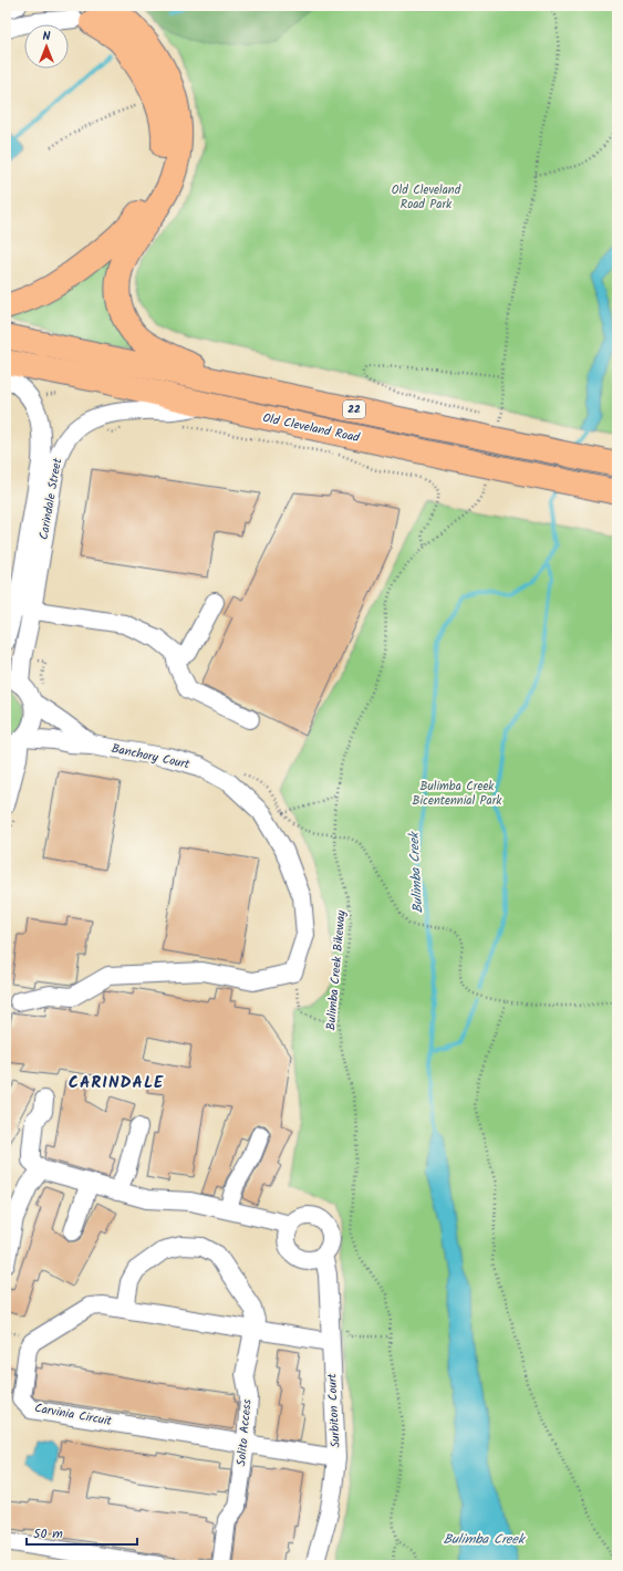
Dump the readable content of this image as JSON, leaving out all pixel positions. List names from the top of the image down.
{
  "streets": {
    "highway": ["22", "Old Cleveland Road"],
    "street": [
      "Carindale Street",
      "Banchory Court",
      "Surbiton Court",
      "Carvinia Circuit",
      "Solito Access"
    ],
    "path": ["Bulimba Creek Bikeway"]
  },
  "crossings": [
    ["Old Cleveland Road", "Carindale Street"],
    ["Surbiton Court", "Carvinia Circuit"],
    ["Carvinia Circuit", "Solito Access"]
  ],
  "districts": ["CARINDALE"],
  "water": ["Bulimba Creek"],
  "parks": ["Old Cleveland Road Park", "Bulimba Creek Bicentennial Park"],
  "scale_bar": "50 m",
  "north": "top"
}
